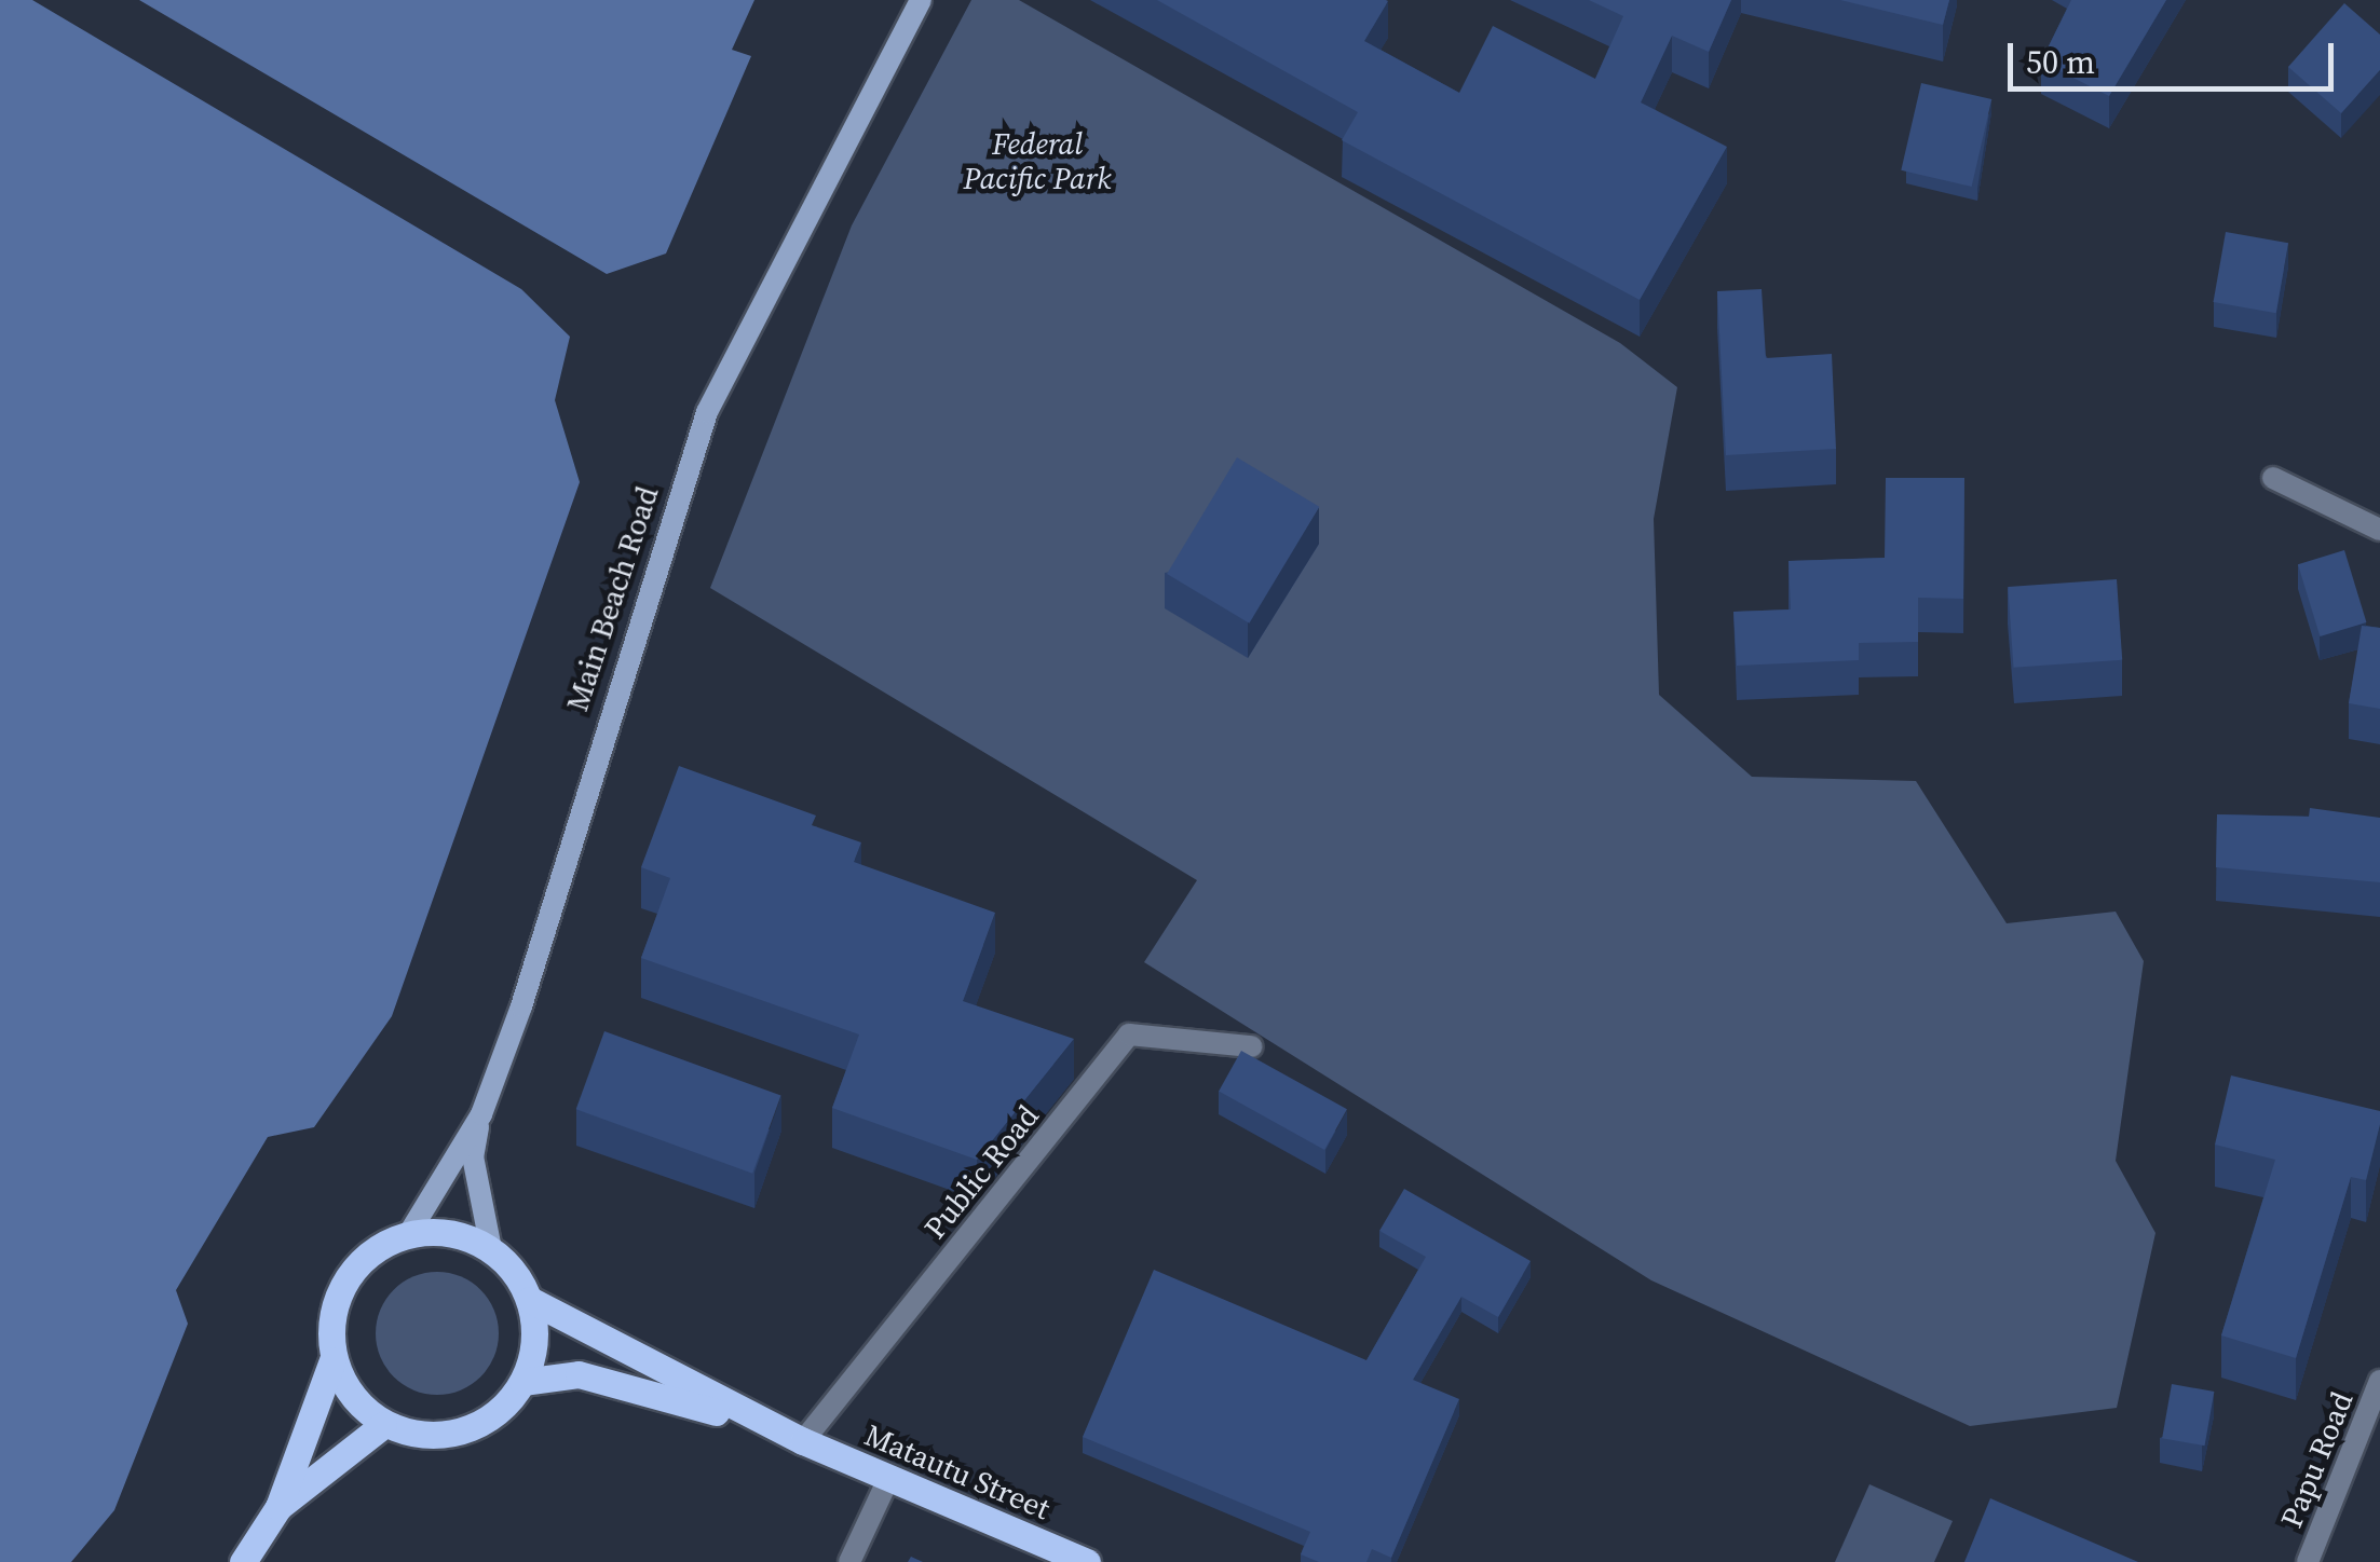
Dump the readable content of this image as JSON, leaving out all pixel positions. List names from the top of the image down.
{
  "streets": {
    "main road": ["Main Beach Road", "Matautu Street"],
    "street": ["Public Road", "Papu Road"]
  },
  "crossings": [
    ["Main Beach Road", "Matautu Street"],
    ["Public Road", "Matautu Street"]
  ],
  "parks": ["Federal Pacific Park"],
  "scale_bar": "50 m"
}
